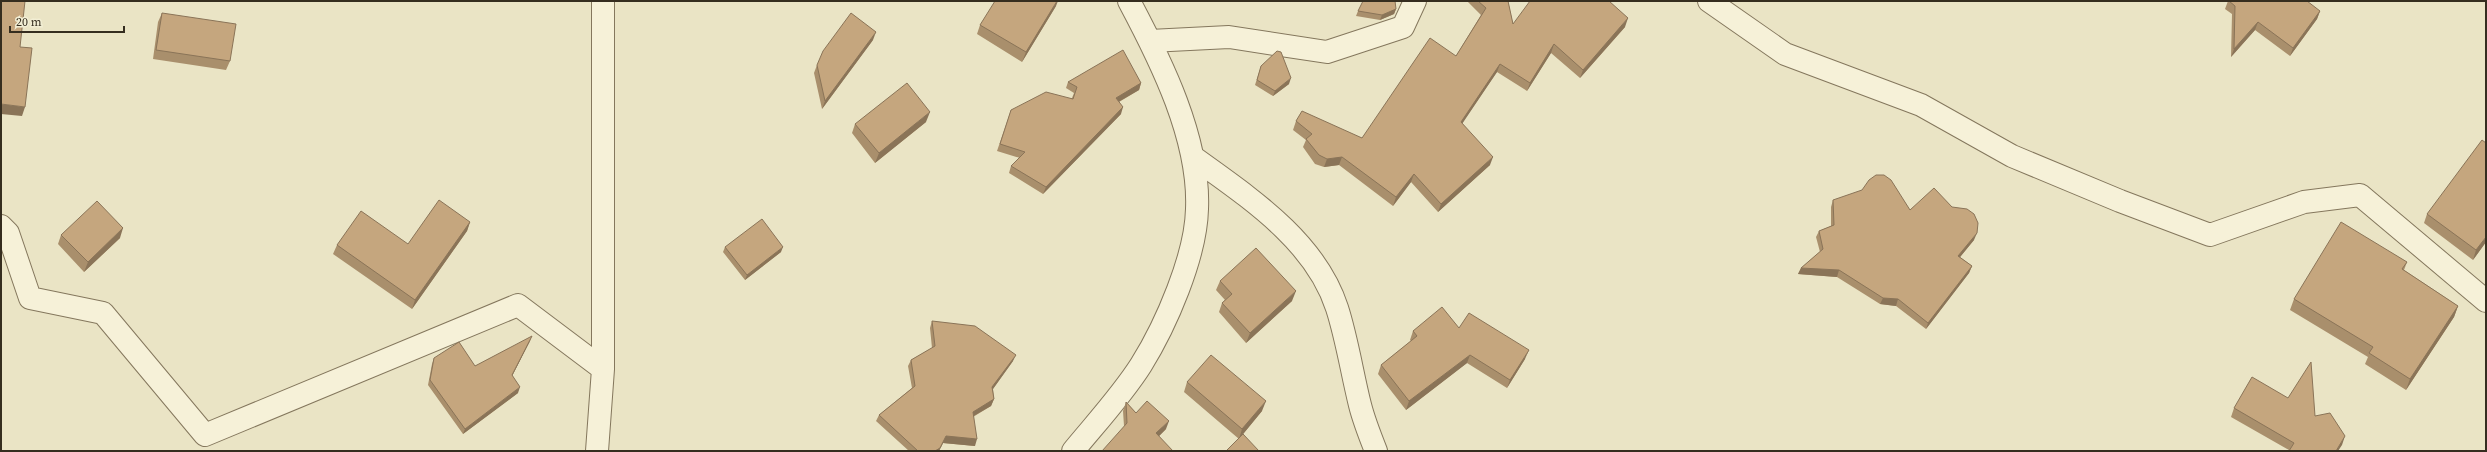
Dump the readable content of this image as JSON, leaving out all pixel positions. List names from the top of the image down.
{
  "scale_bar": "20 m"
}
